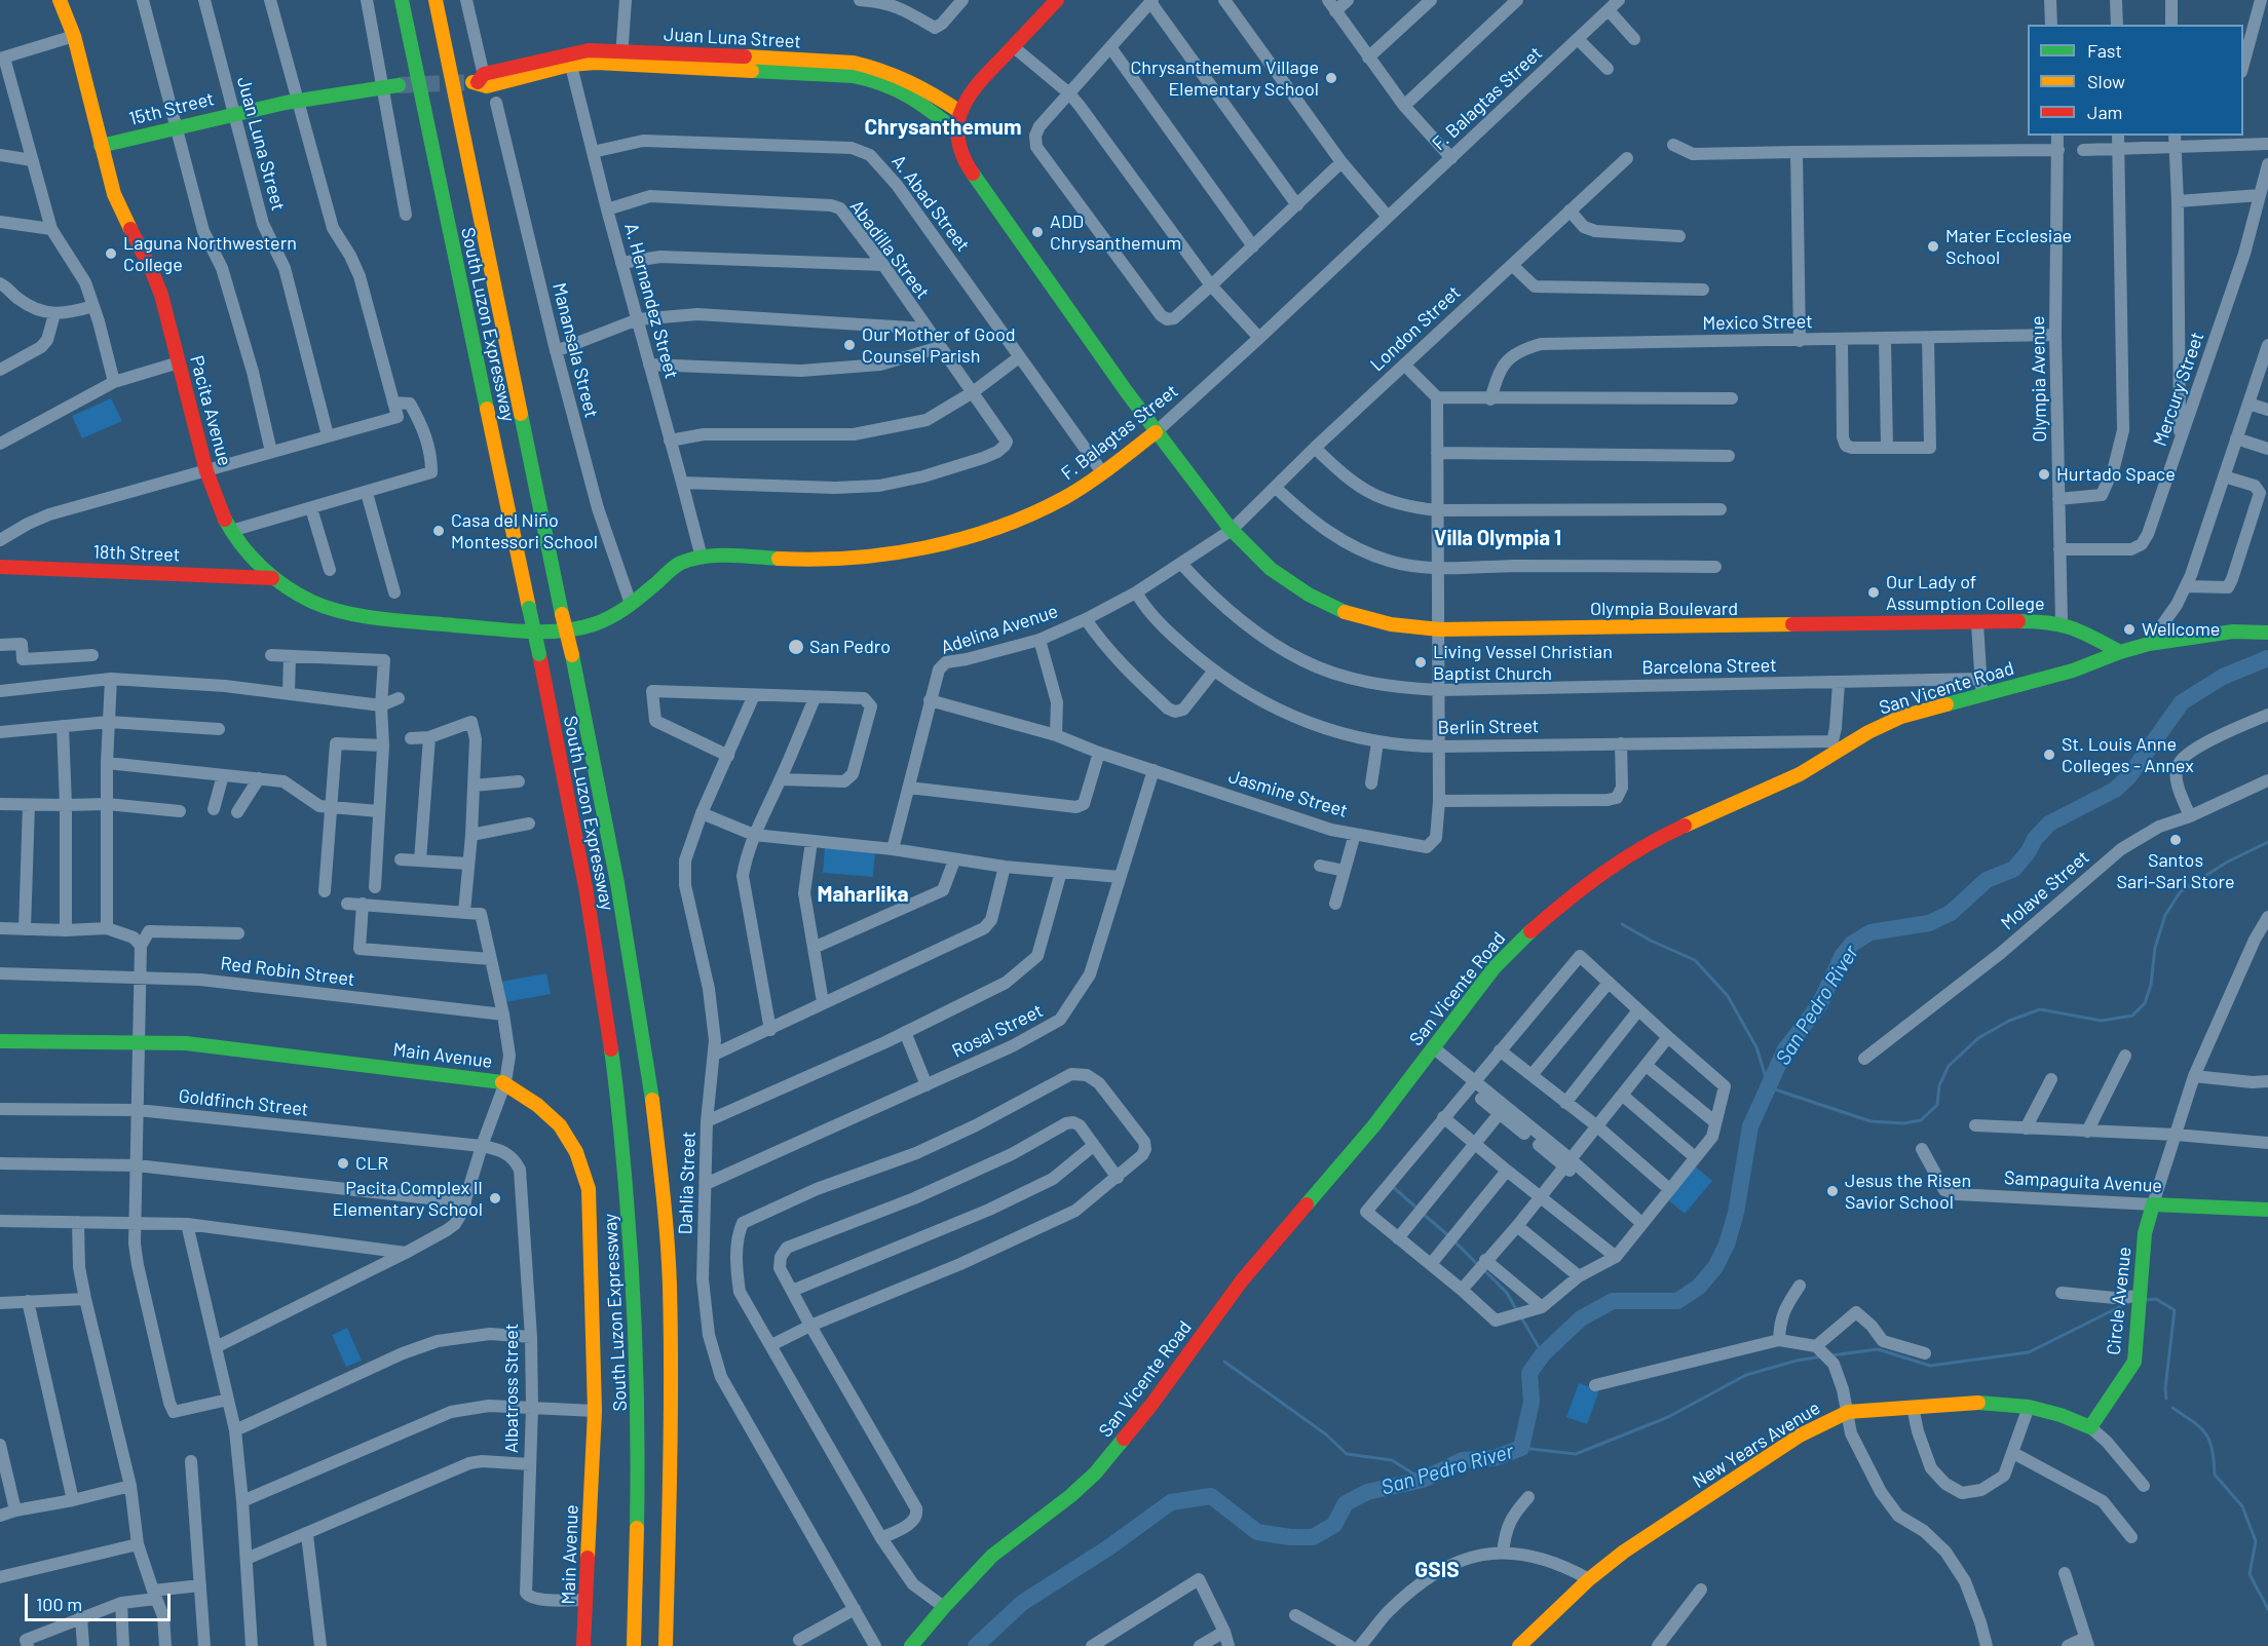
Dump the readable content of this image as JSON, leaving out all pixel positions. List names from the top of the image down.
{
  "streets": {
    "main road": [
      "Juan Luna Street",
      "F. Balagtas Street",
      "15th Street",
      "South Luzon Expressway",
      "Pacita Avenue",
      "18th Street",
      "Olympia Boulevard",
      "San Vicente Road",
      "Main Avenue",
      "Sampaguita Avenue",
      "Circle Avenue",
      "New Years Avenue"
    ],
    "street": [
      "A. Abad Street",
      "Abadilla Street",
      "A. Hernandez Street",
      "Mexico Street",
      "London Street",
      "Manansala Street",
      "Olympia Avenue",
      "Mercury Street",
      "Adelina Avenue",
      "Barcelona Street",
      "Berlin Street",
      "Jasmine Street",
      "Molave Street",
      "Red Robin Street",
      "Rosal Street",
      "Goldfinch Street",
      "Dahlia Street",
      "Albatross Street"
    ]
  },
  "crossings": [
    ["Juan Luna Street", "15th Street"],
    ["Juan Luna Street", "A. Hernandez Street"],
    ["F. Balagtas Street", "A. Abad Street"],
    ["F. Balagtas Street", "A. Hernandez Street"],
    ["F. Balagtas Street", "Manansala Street"],
    ["F. Balagtas Street", "Pacita Avenue"],
    ["15th Street", "Pacita Avenue"],
    ["A. Abad Street", "A. Hernandez Street"],
    ["Abadilla Street", "A. Hernandez Street"],
    ["Mexico Street", "Olympia Avenue"],
    ["London Street", "Olympia Boulevard"],
    ["London Street", "Adelina Avenue"],
    ["Olympia Avenue", "Mercury Street"],
    ["Olympia Avenue", "Olympia Boulevard"],
    ["Pacita Avenue", "18th Street"],
    ["Olympia Boulevard", "Adelina Avenue"],
    ["Olympia Boulevard", "San Vicente Road"],
    ["Olympia Boulevard", "Jasmine Street"],
    ["Adelina Avenue", "Barcelona Street"],
    ["Adelina Avenue", "Berlin Street"],
    ["Adelina Avenue", "Jasmine Street"],
    ["Barcelona Street", "Berlin Street"],
    ["Barcelona Street", "Jasmine Street"],
    ["Berlin Street", "Jasmine Street"],
    ["Jasmine Street", "Rosal Street"],
    ["Rosal Street", "Dahlia Street"],
    ["Main Avenue", "Albatross Street"],
    ["Goldfinch Street", "Albatross Street"],
    ["Sampaguita Avenue", "Circle Avenue"],
    ["Circle Avenue", "New Years Avenue"]
  ],
  "districts": [
    "Chrysanthemum",
    "Villa Olympia 1",
    "Maharlika",
    "GSIS"
  ],
  "water": ["San Pedro River"],
  "places": [
    "Chrysanthemum Village Elementary School",
    "ADD Chrysanthemum",
    "Mater Ecclesiae School",
    "Laguna Northwestern College",
    "Our Mother of Good Counsel Parish",
    "Hurtado Space",
    "Casa del Niño Montessori School",
    "Our Lady of Assumption College",
    "Wellcome",
    "San Pedro",
    "Living Vessel Christian Baptist Church",
    "St. Louis Anne Colleges - Annex",
    "Santos Sari-Sari Store",
    "CLR",
    "Jesus the Risen Savior School",
    "Pacita Complex II Elementary School"
  ],
  "legend": ["Fast", "Slow", "Jam"],
  "scale_bar": "100 m"
}
